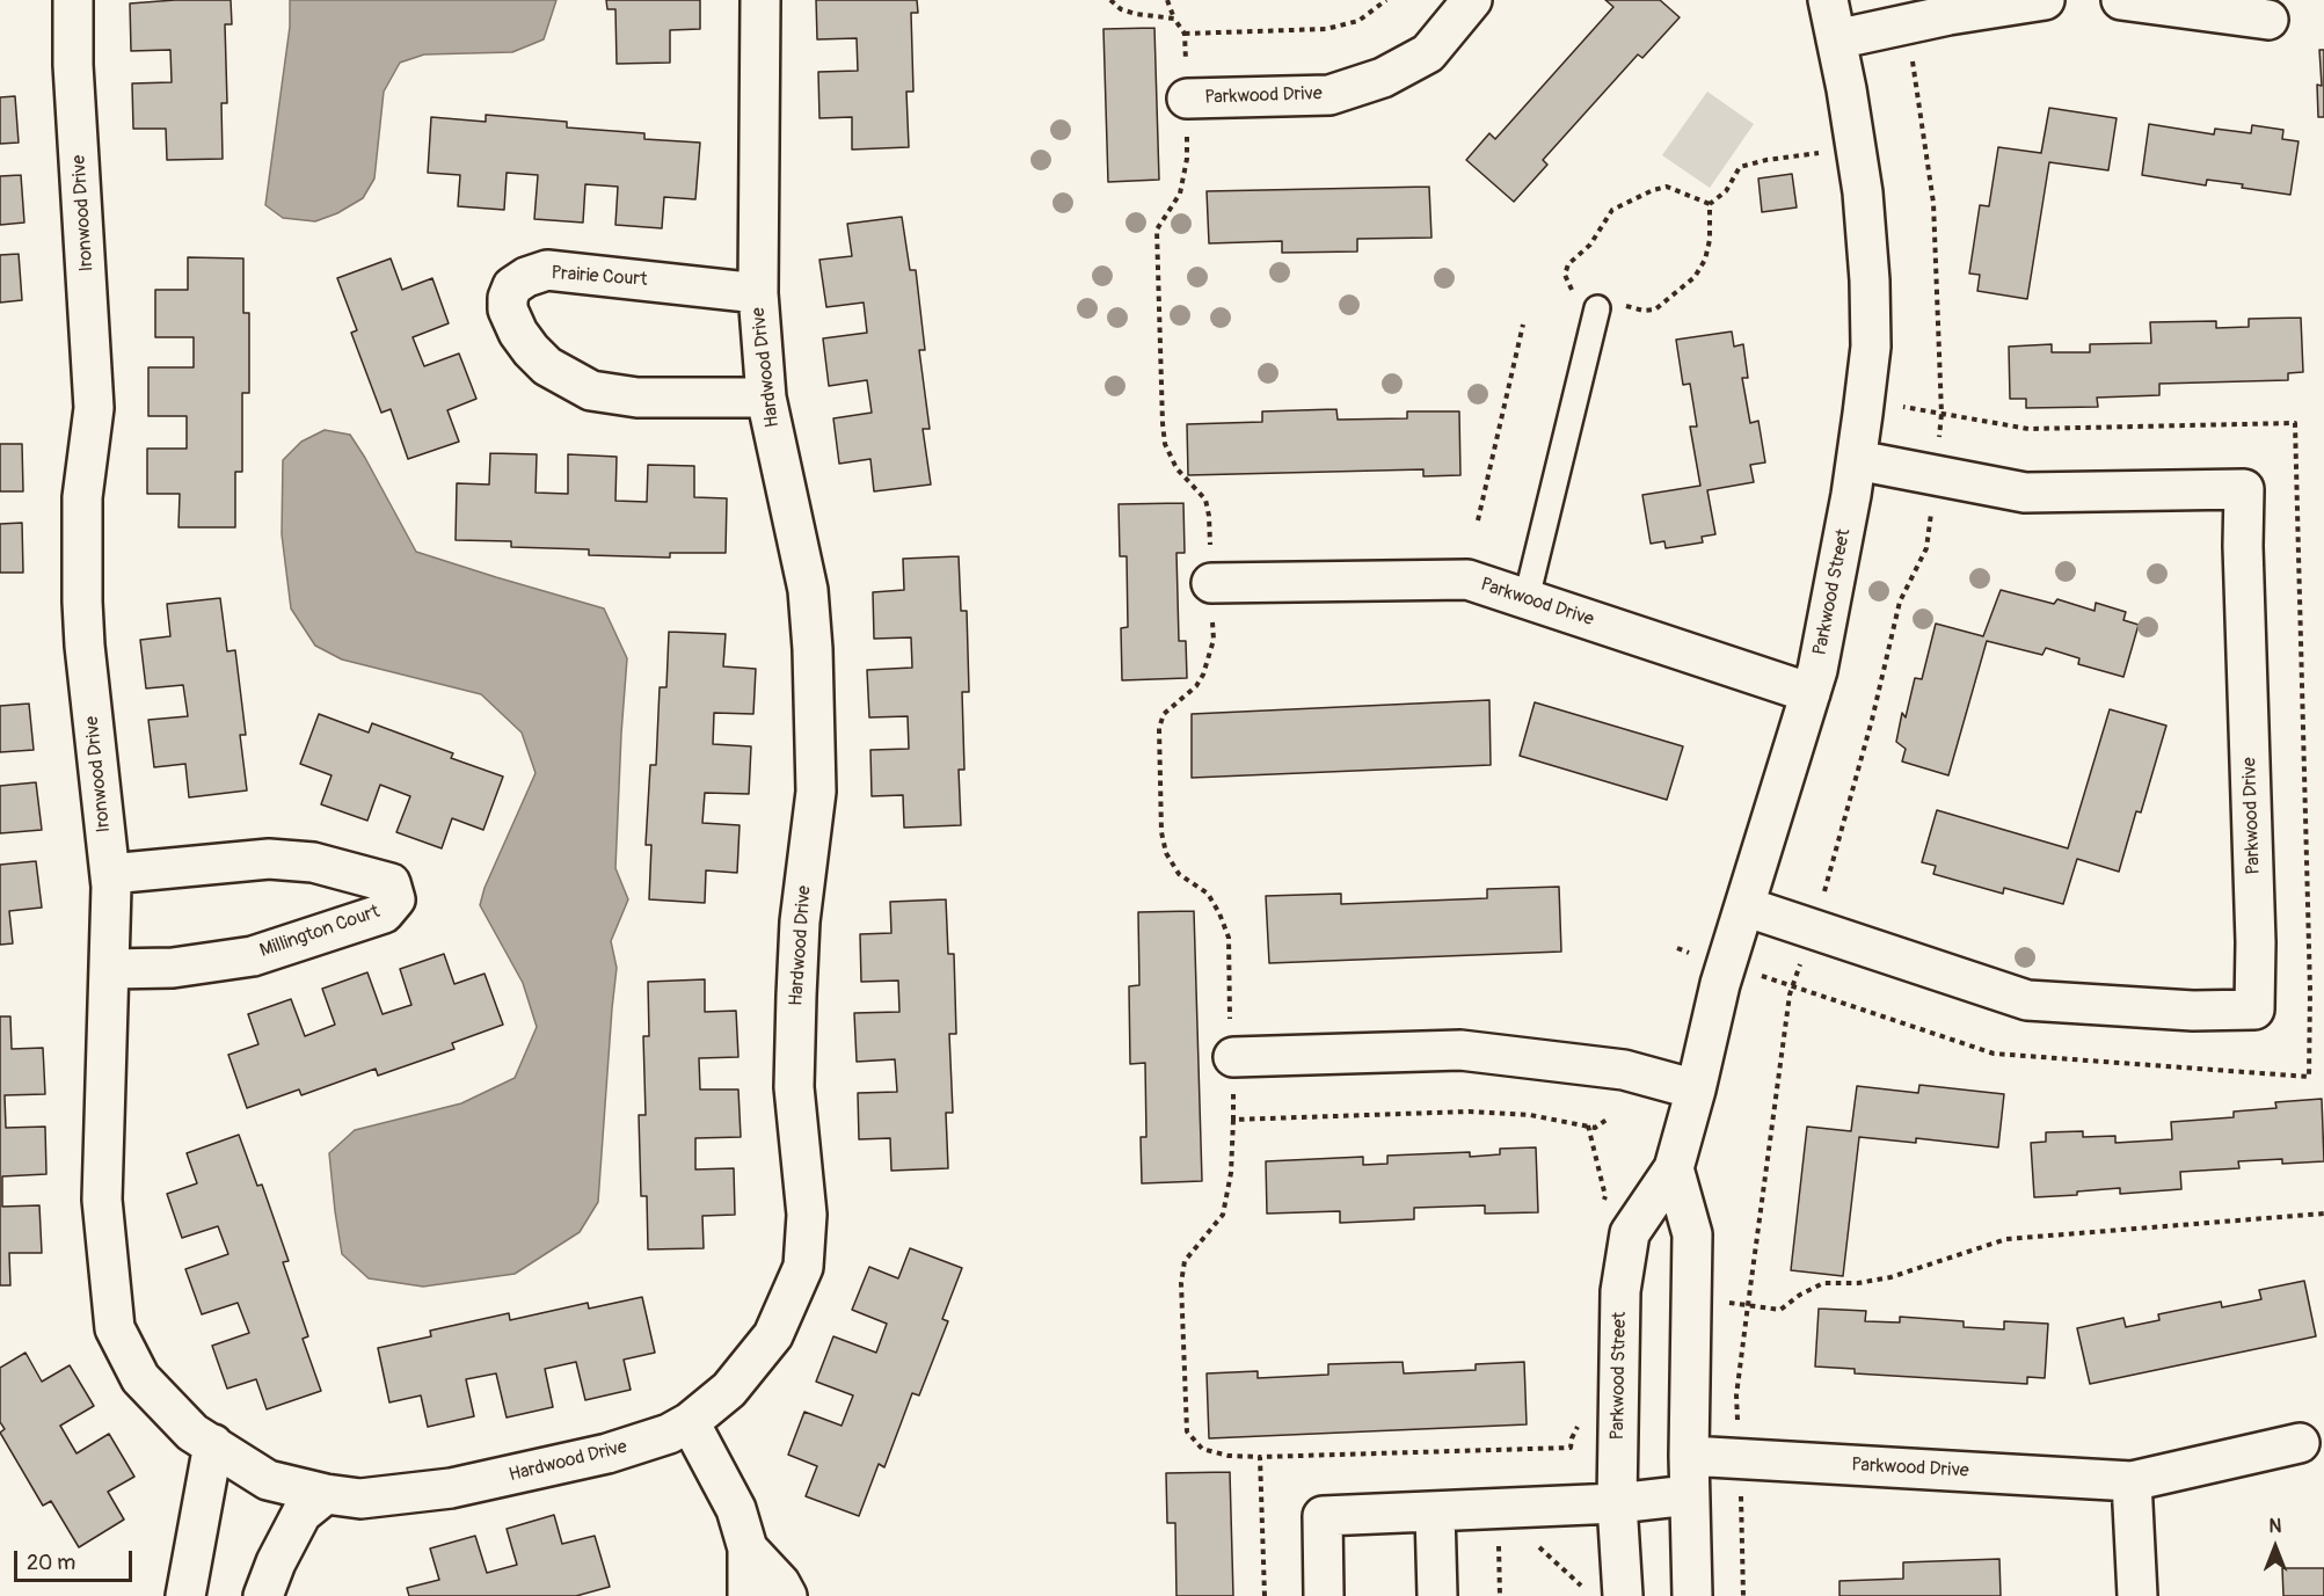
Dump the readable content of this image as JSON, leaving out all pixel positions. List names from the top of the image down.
{
  "streets": {
    "street": [
      "Parkwood Drive",
      "Ironwood Drive",
      "Prairie Court",
      "Hardwood Drive",
      "Parkwood Street",
      "Millington Court"
    ]
  },
  "crossings": [
    ["Parkwood Drive", "Parkwood Street"],
    ["Ironwood Drive", "Hardwood Drive"],
    ["Ironwood Drive", "Millington Court"],
    ["Prairie Court", "Hardwood Drive"]
  ],
  "scale_bar": "20 m",
  "north": "top"
}
